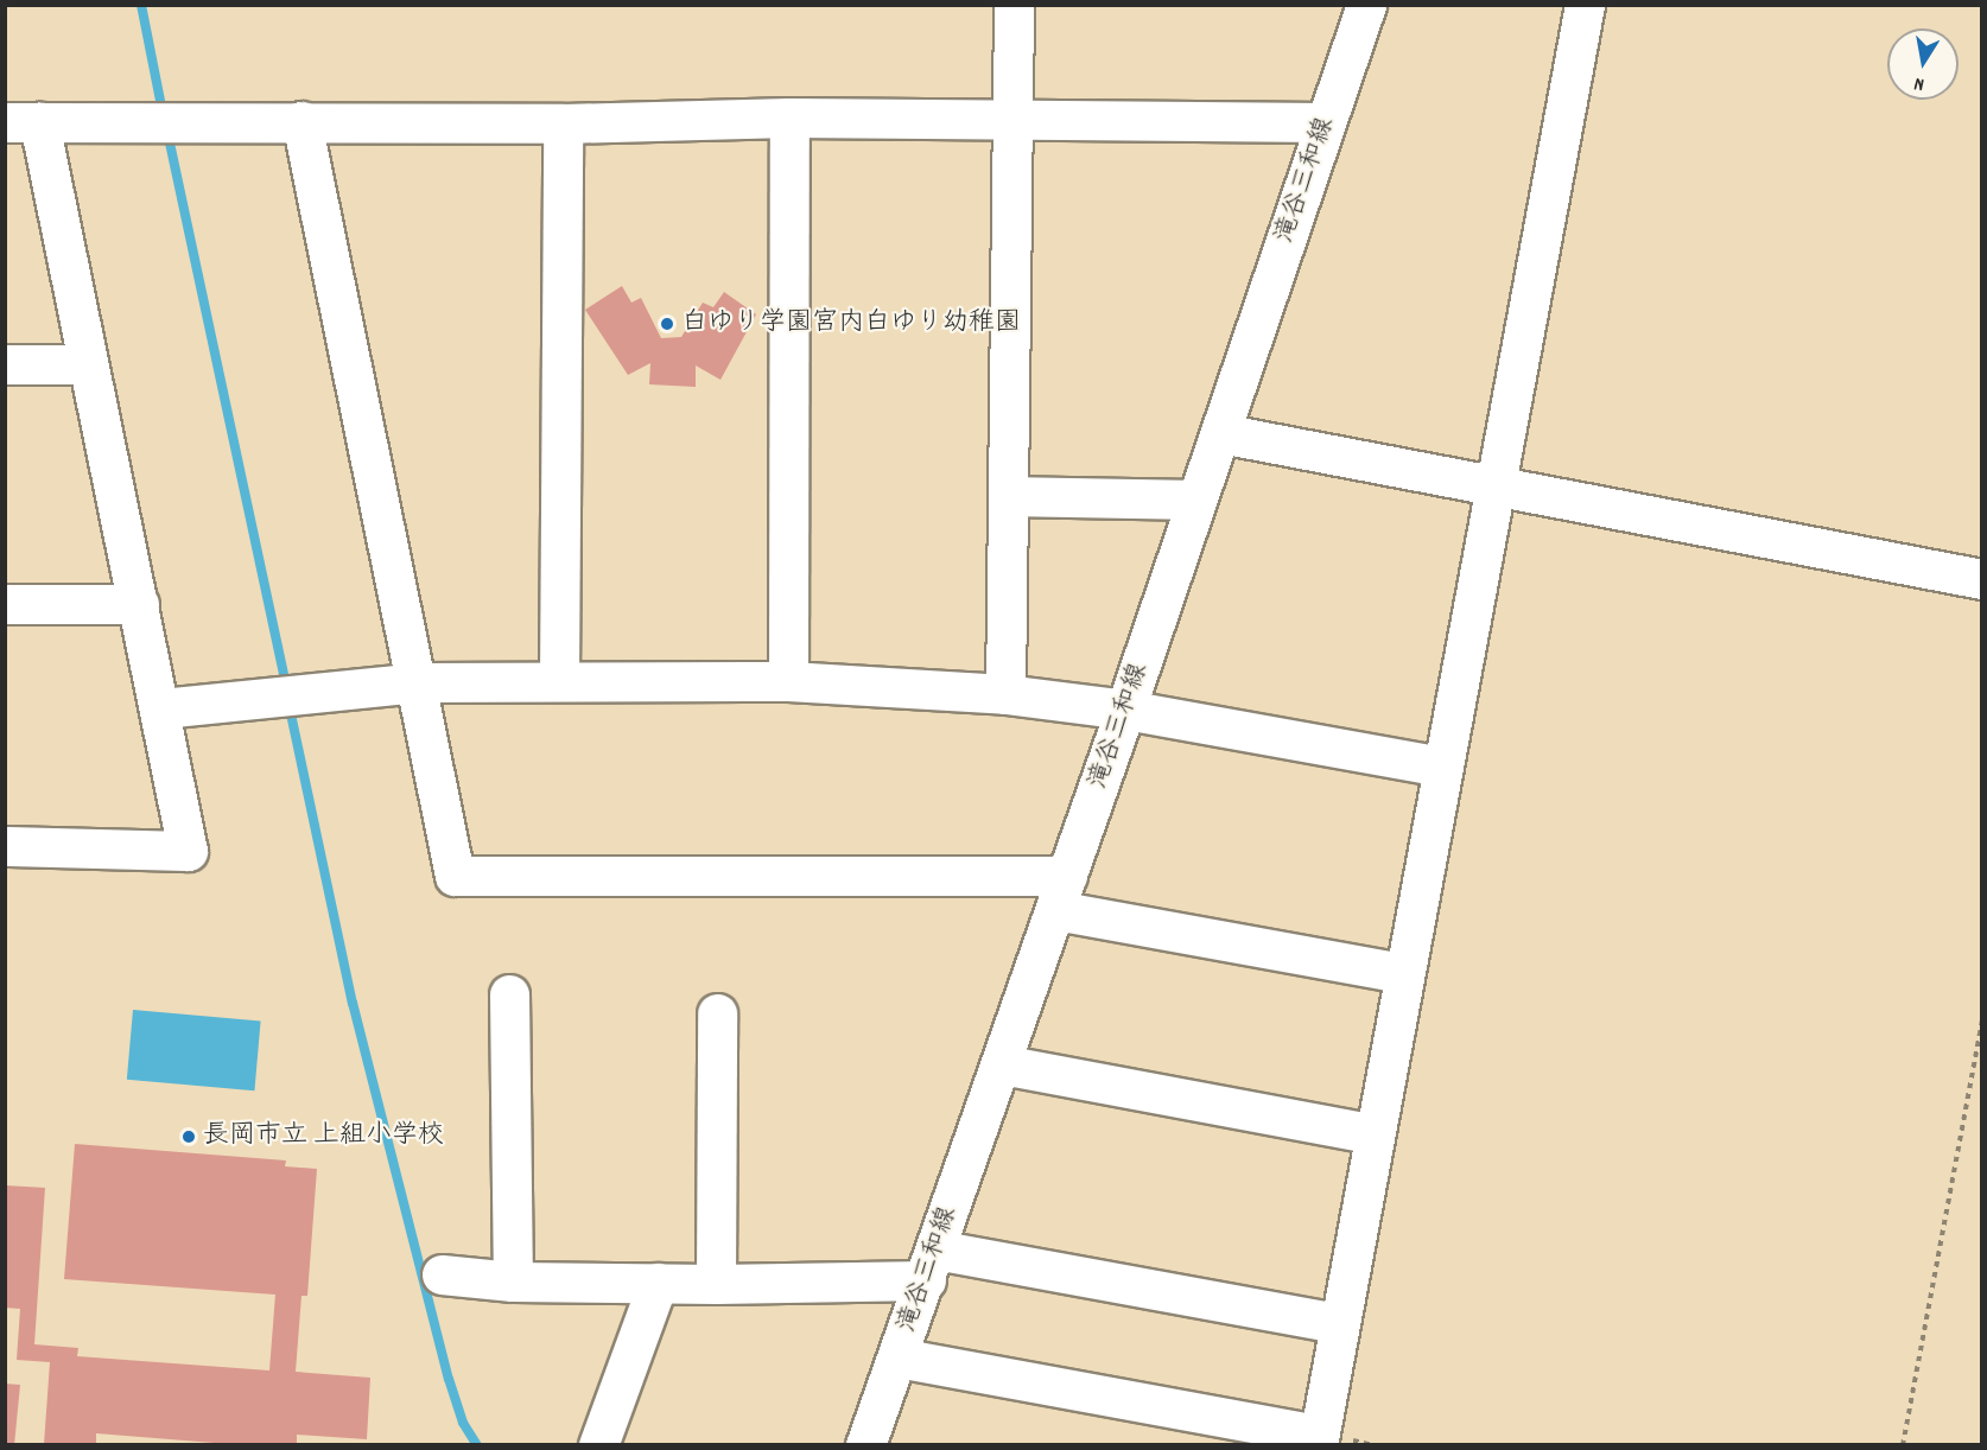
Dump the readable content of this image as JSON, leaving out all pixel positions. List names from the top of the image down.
{
  "streets": {
    "street": ["滝谷三和線"]
  },
  "places": ["白ゆり学園宮内白ゆり幼稚園", "長岡市立 上組小学校"],
  "north": "bottom"
}
